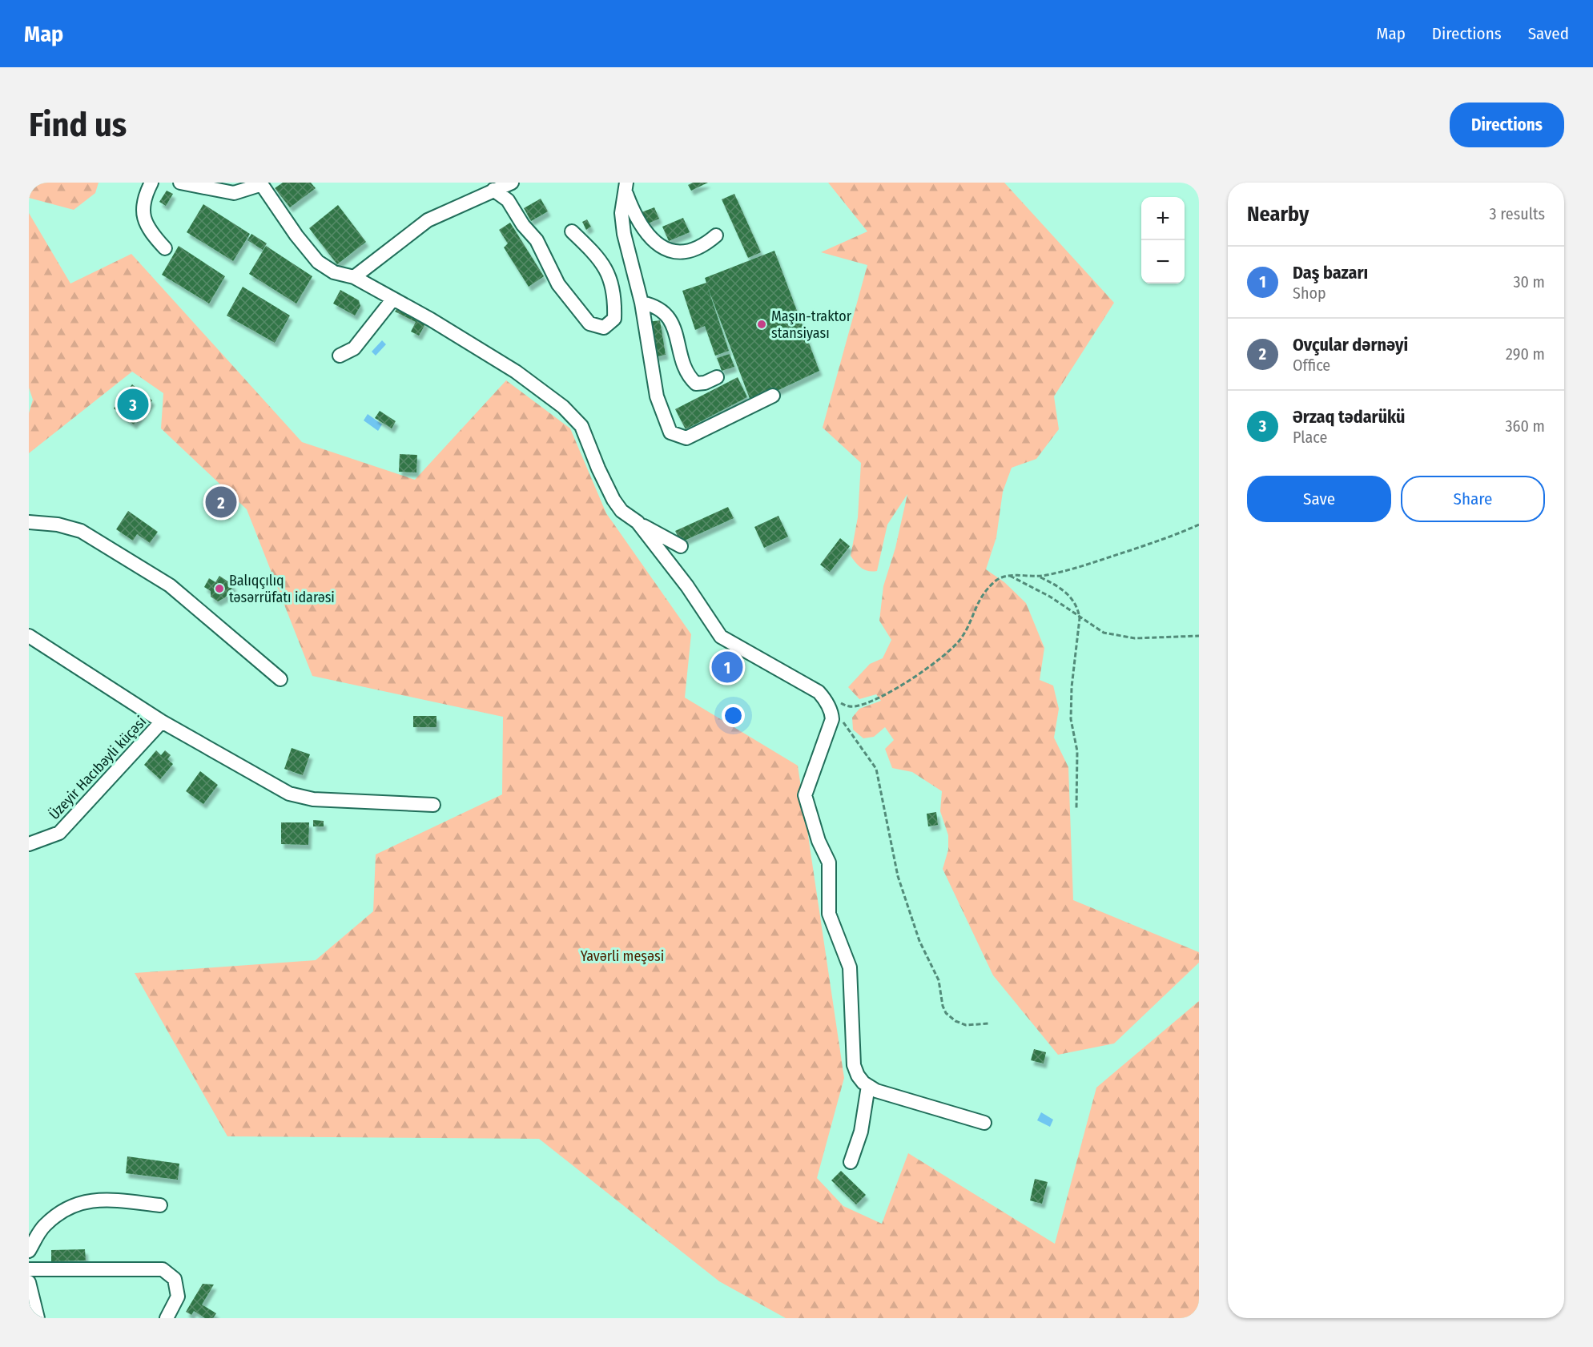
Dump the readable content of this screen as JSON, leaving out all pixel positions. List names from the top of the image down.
{
  "streets": {
    "street": ["Üzeyir Hacıbəyli küçəsi"]
  },
  "parks": ["Yavərli meşəsi"],
  "places": ["Maşın-traktor stansiyası", "Balıqçılıq təsərrüfatı idarəsi"],
  "page": {
    "header": "Map",
    "nav": ["Map", "Directions", "Saved"],
    "buttons": [
      "Directions",
      ["Save", "Share"]
    ],
    "title": "Find us",
    "heading": ["Nearby", "3 results"],
    "map_buttons": ["+", "−"],
    "list": [
      {
        "mark": "1",
        "name": "Daş bazarı",
        "note": "Shop",
        "value": "30 m"
      },
      {
        "mark": "2",
        "name": "Ovçular dərnəyi",
        "note": "Office",
        "value": "290 m"
      },
      {
        "mark": "3",
        "name": "Ərzaq tədarükü",
        "note": "Place",
        "value": "360 m"
      }
    ],
    "pins": ["3", "2", "1"]
  }
}
